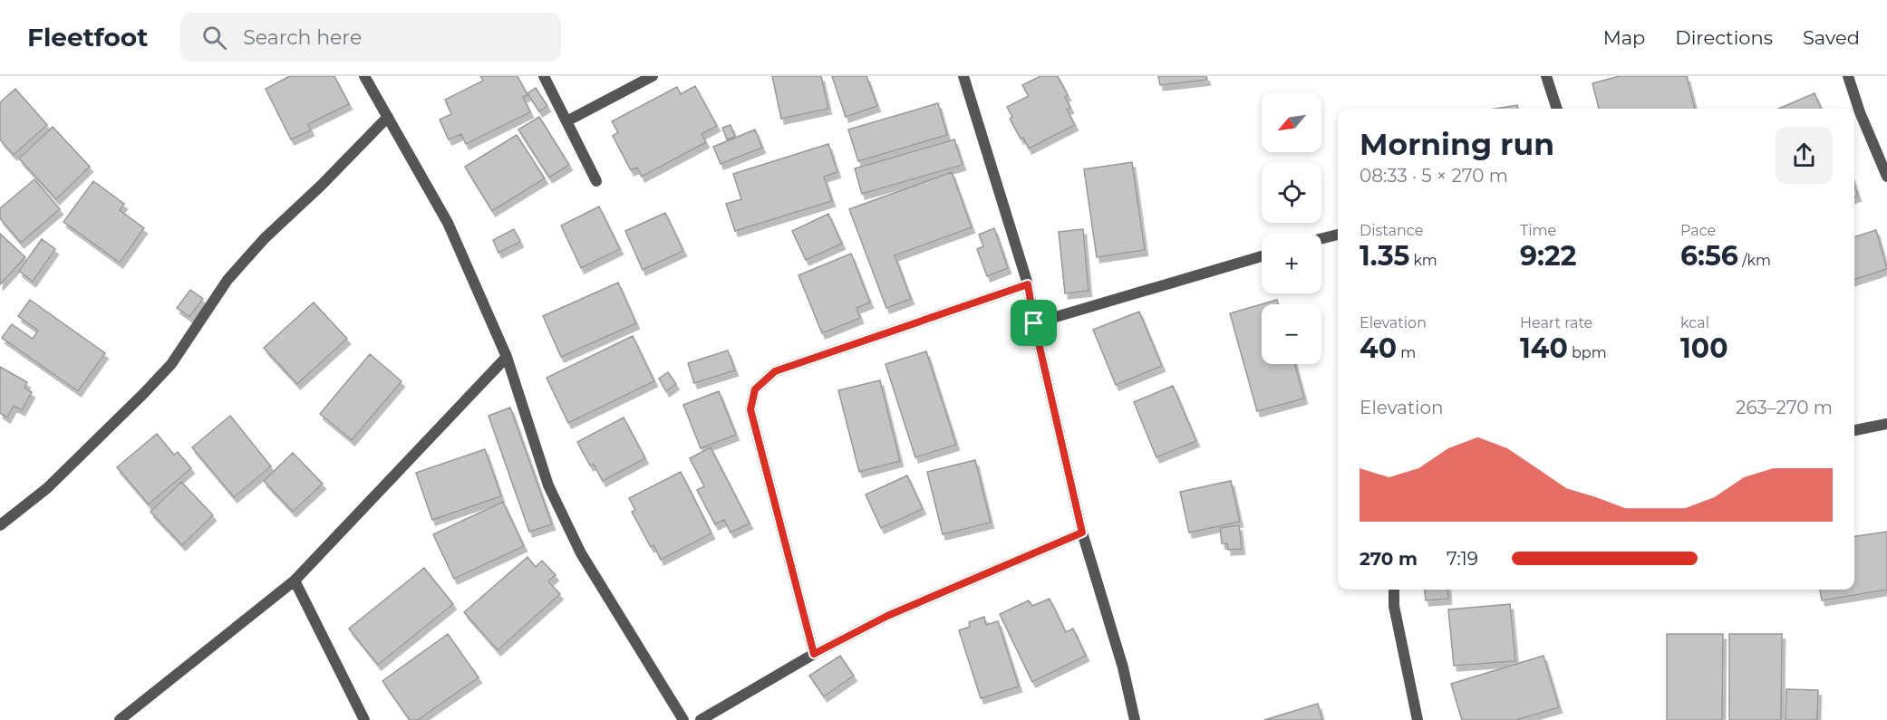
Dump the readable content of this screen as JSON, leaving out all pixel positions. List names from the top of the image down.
{
  "north": "bottom left",
  "page": {
    "header": "Fleetfoot",
    "search": "Search here",
    "nav": ["Map", "Directions", "Saved"],
    "map_buttons": ["+", "−"],
    "heading": ["Morning run", "08:33 · 5 × 270 m"],
    "stats": [
      ["Distance", "1.35 km"],
      ["Time", "9:22"],
      ["Pace", "6:56 /km"],
      ["Elevation", "40 m"],
      ["Heart rate", "140 bpm"],
      ["kcal", "100"]
    ],
    "chart": ["Elevation", "263–270 m"],
    "list": [
      {
        "name": "270 m",
        "note": "7:19"
      }
    ]
  }
}
